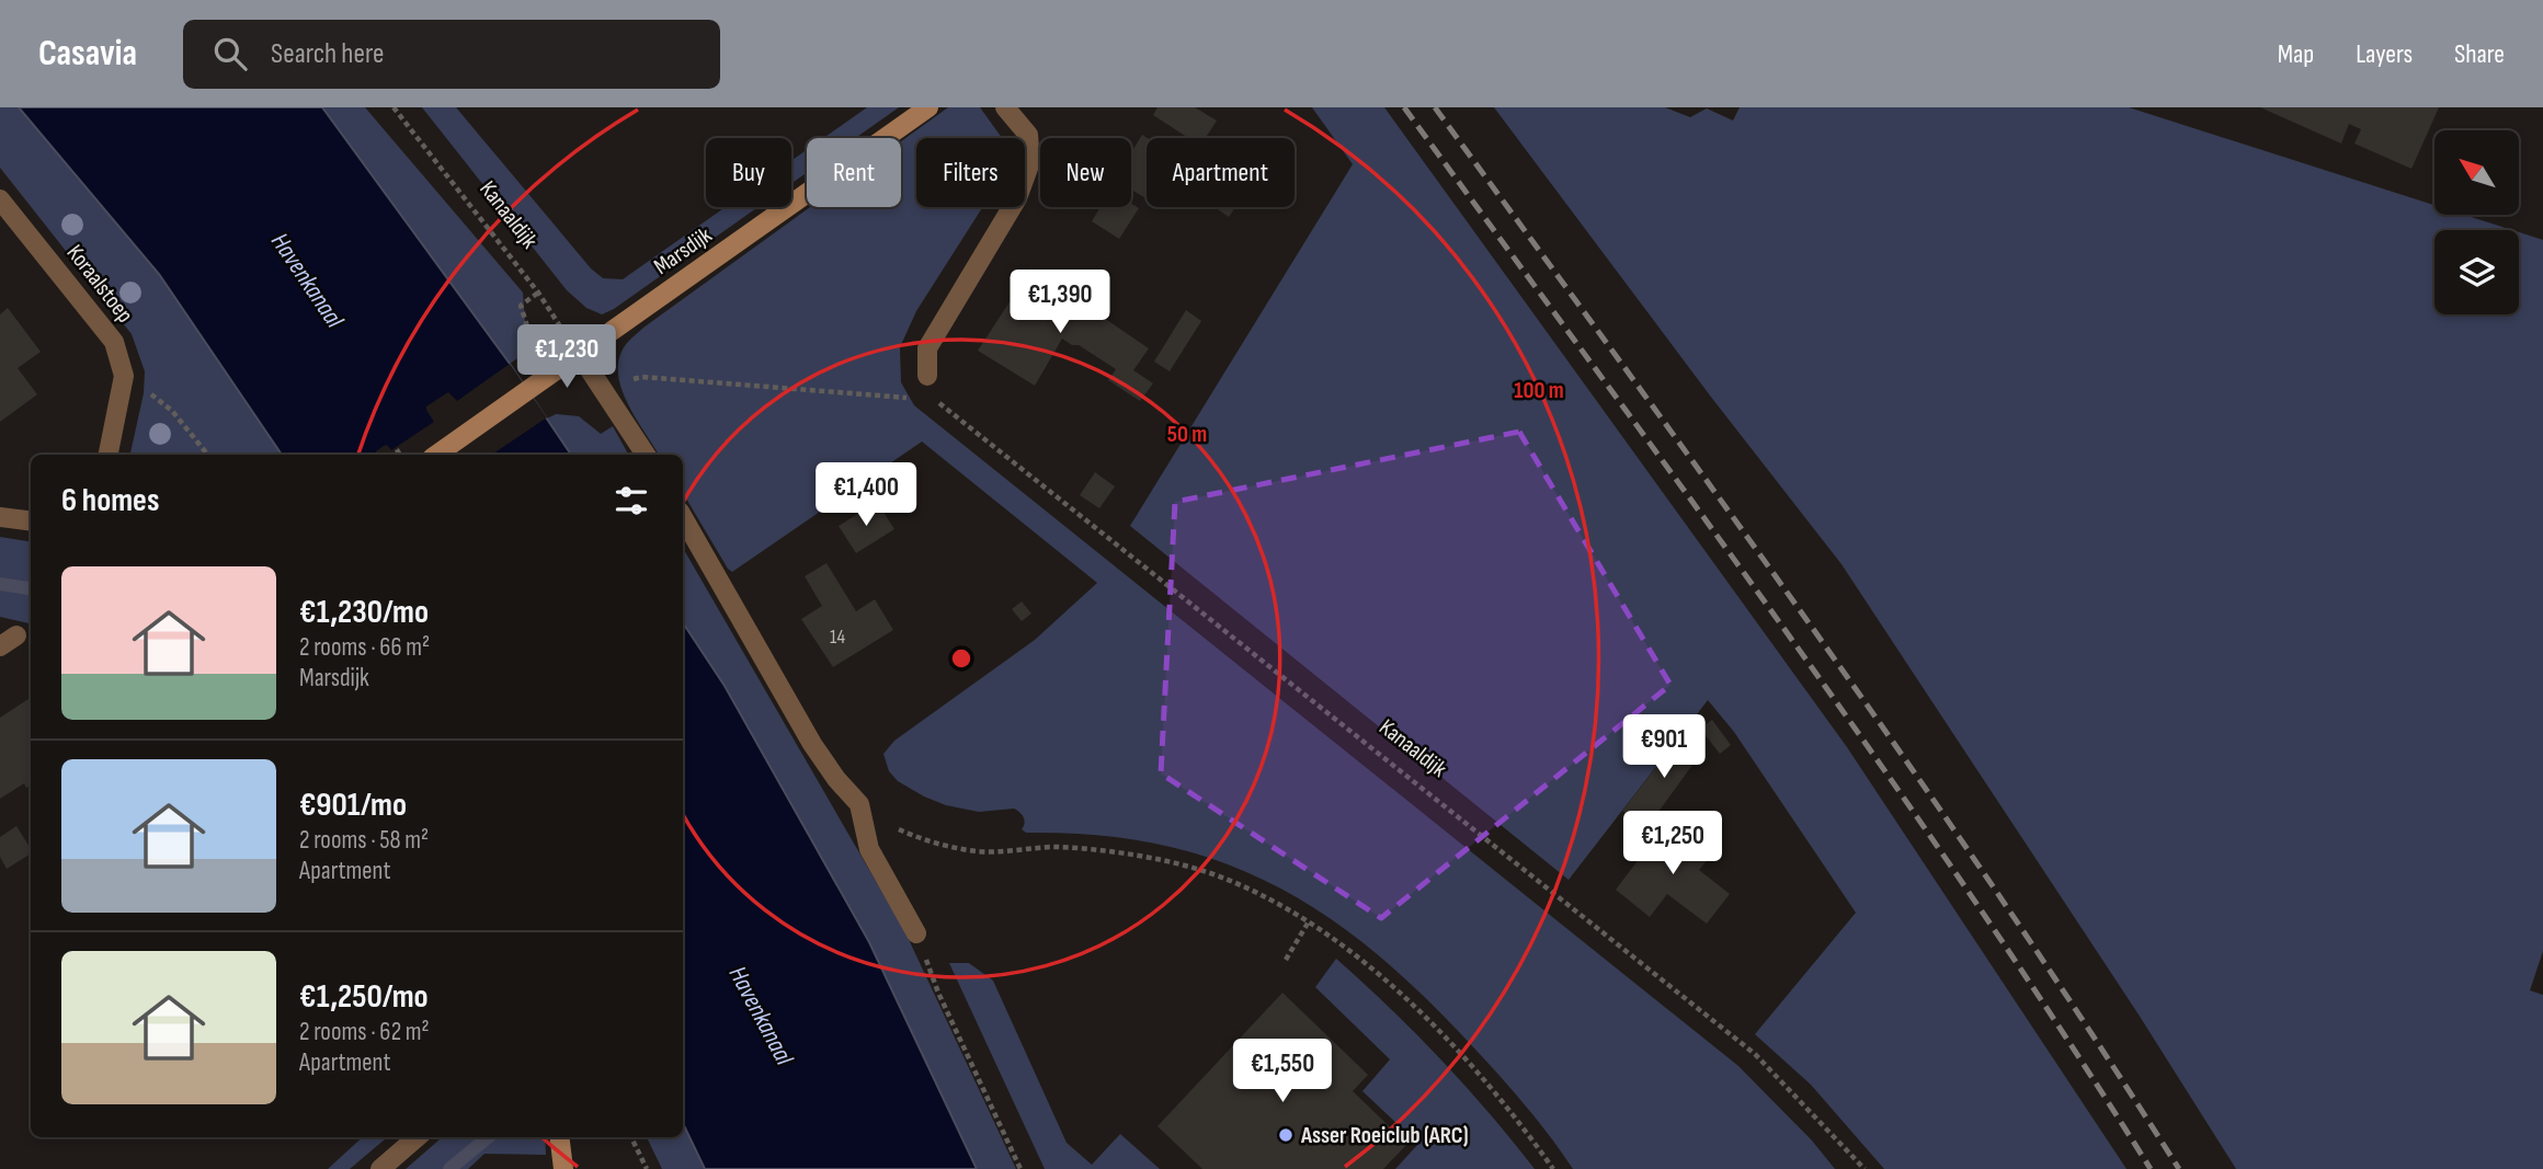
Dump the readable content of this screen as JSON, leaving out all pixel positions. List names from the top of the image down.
{
  "streets": {
    "street": ["Marsdijk", "Koraalstoep"],
    "path": ["Kanaaldijk"]
  },
  "crossings": [
    ["Kanaaldijk", "Marsdijk"]
  ],
  "water": ["Havenkanaal"],
  "places": ["Asser Roeiclub (ARC)"],
  "house_numbers": ["14"],
  "north": "top left",
  "page": {
    "header": "Casavia",
    "search": "Search here",
    "nav": ["Map", "Layers", "Share"],
    "chip": [
      "Buy",
      "Rent",
      "Filters",
      "New",
      "Apartment"
    ],
    "price": [
      "€1,390",
      "€1,230",
      "€1,400",
      "€901",
      "€1,250",
      "€1,550"
    ],
    "heading": "6 homes",
    "list": [
      {
        "name": "€1,230/mo",
        "note": "2 rooms · 66 m² · Marsdijk"
      },
      {
        "name": "€901/mo",
        "note": "2 rooms · 58 m² · Apartment"
      },
      {
        "name": "€1,250/mo",
        "note": "2 rooms · 62 m² · Apartment"
      }
    ]
  },
  "rings": ["100 m", "50 m"]
}
